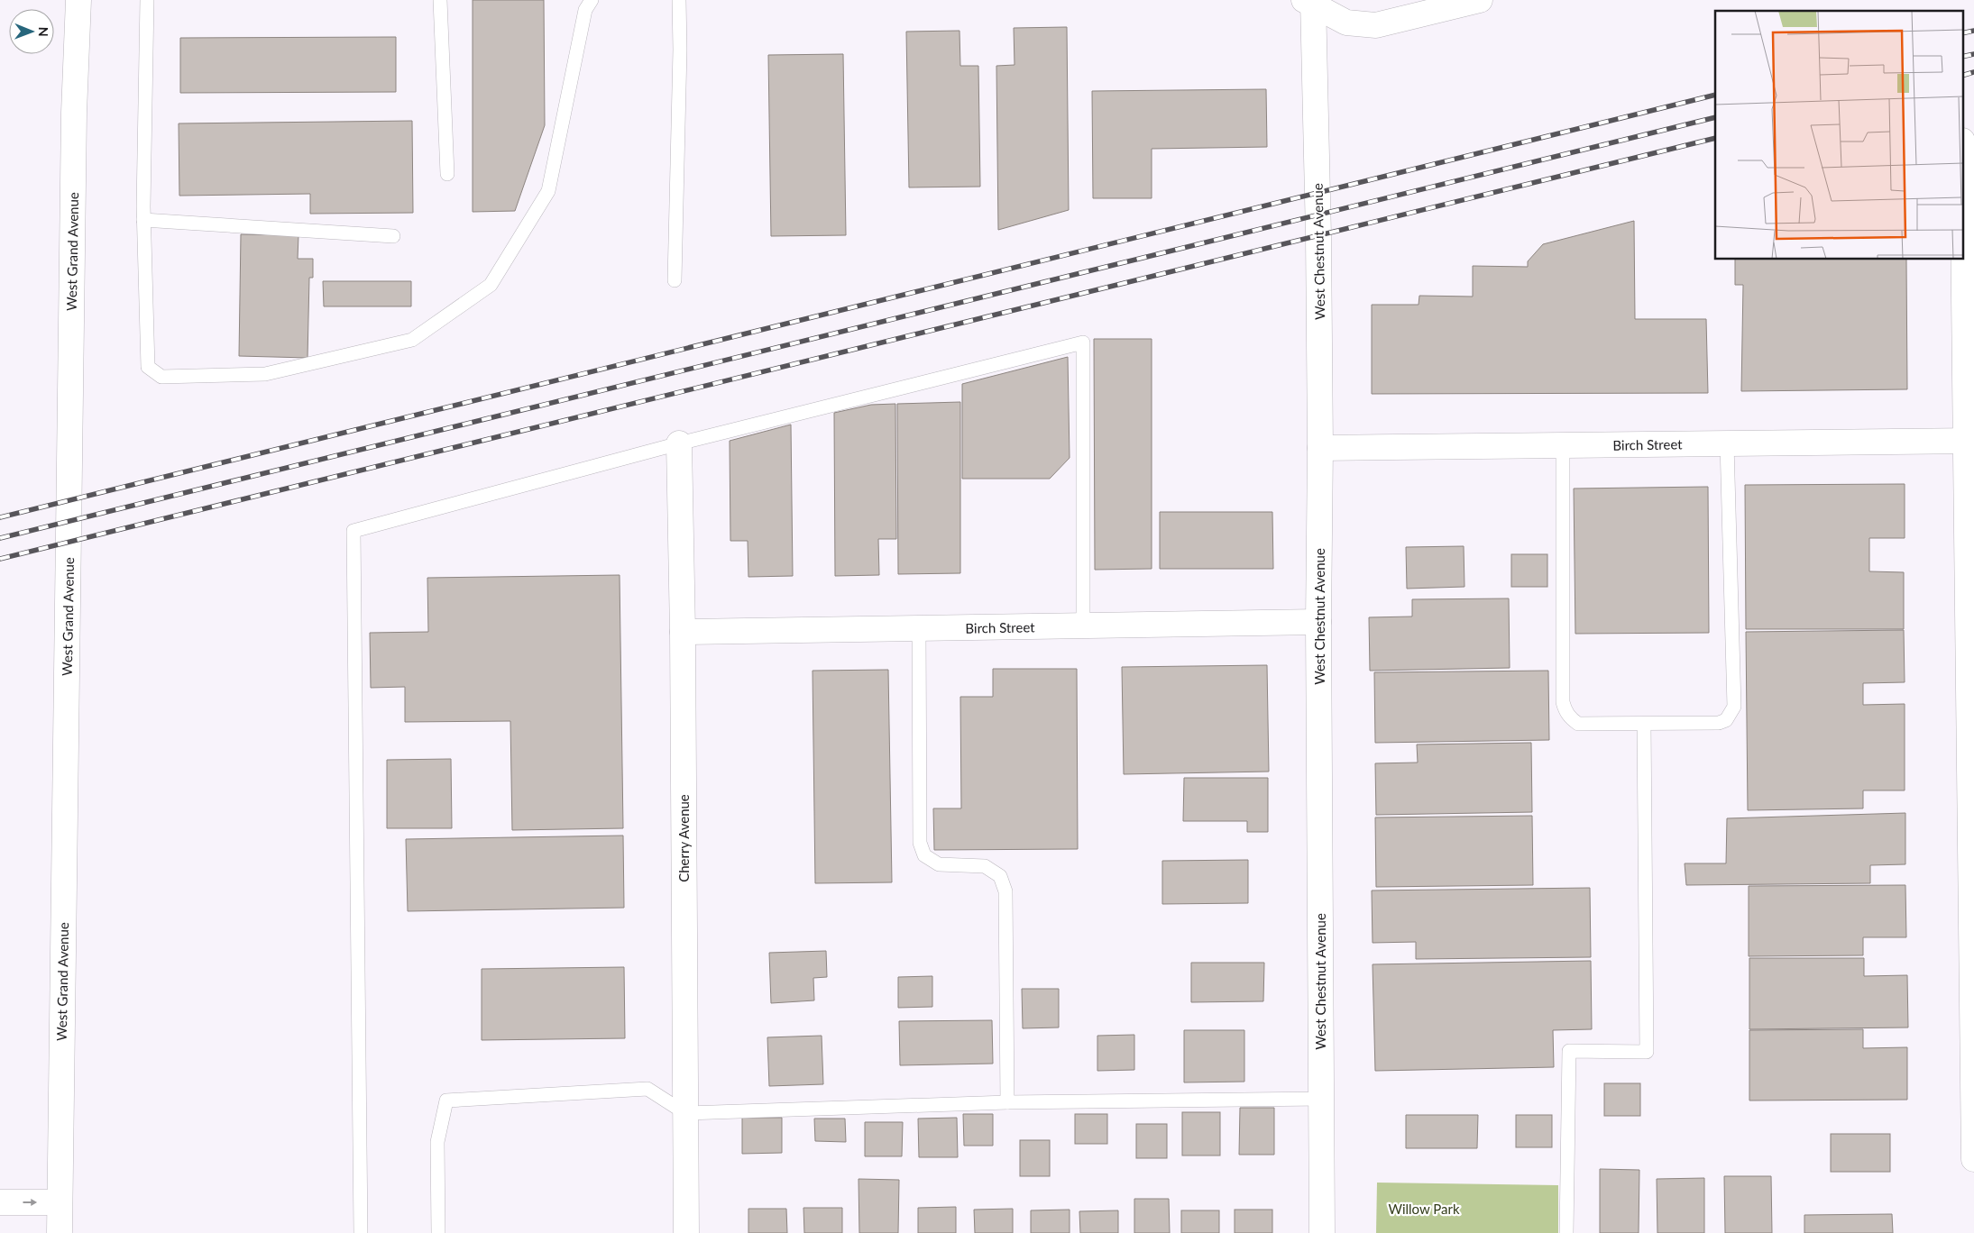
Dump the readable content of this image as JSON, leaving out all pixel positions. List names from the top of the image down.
{
  "streets": {
    "street": [
      "West Grand Avenue",
      "West Chestnut Avenue",
      "Birch Street",
      "Cherry Avenue"
    ]
  },
  "crossings": [
    ["West Chestnut Avenue", "Birch Street"],
    ["Birch Street", "Cherry Avenue"]
  ],
  "parks": ["Willow Park"],
  "north": "right"
}
